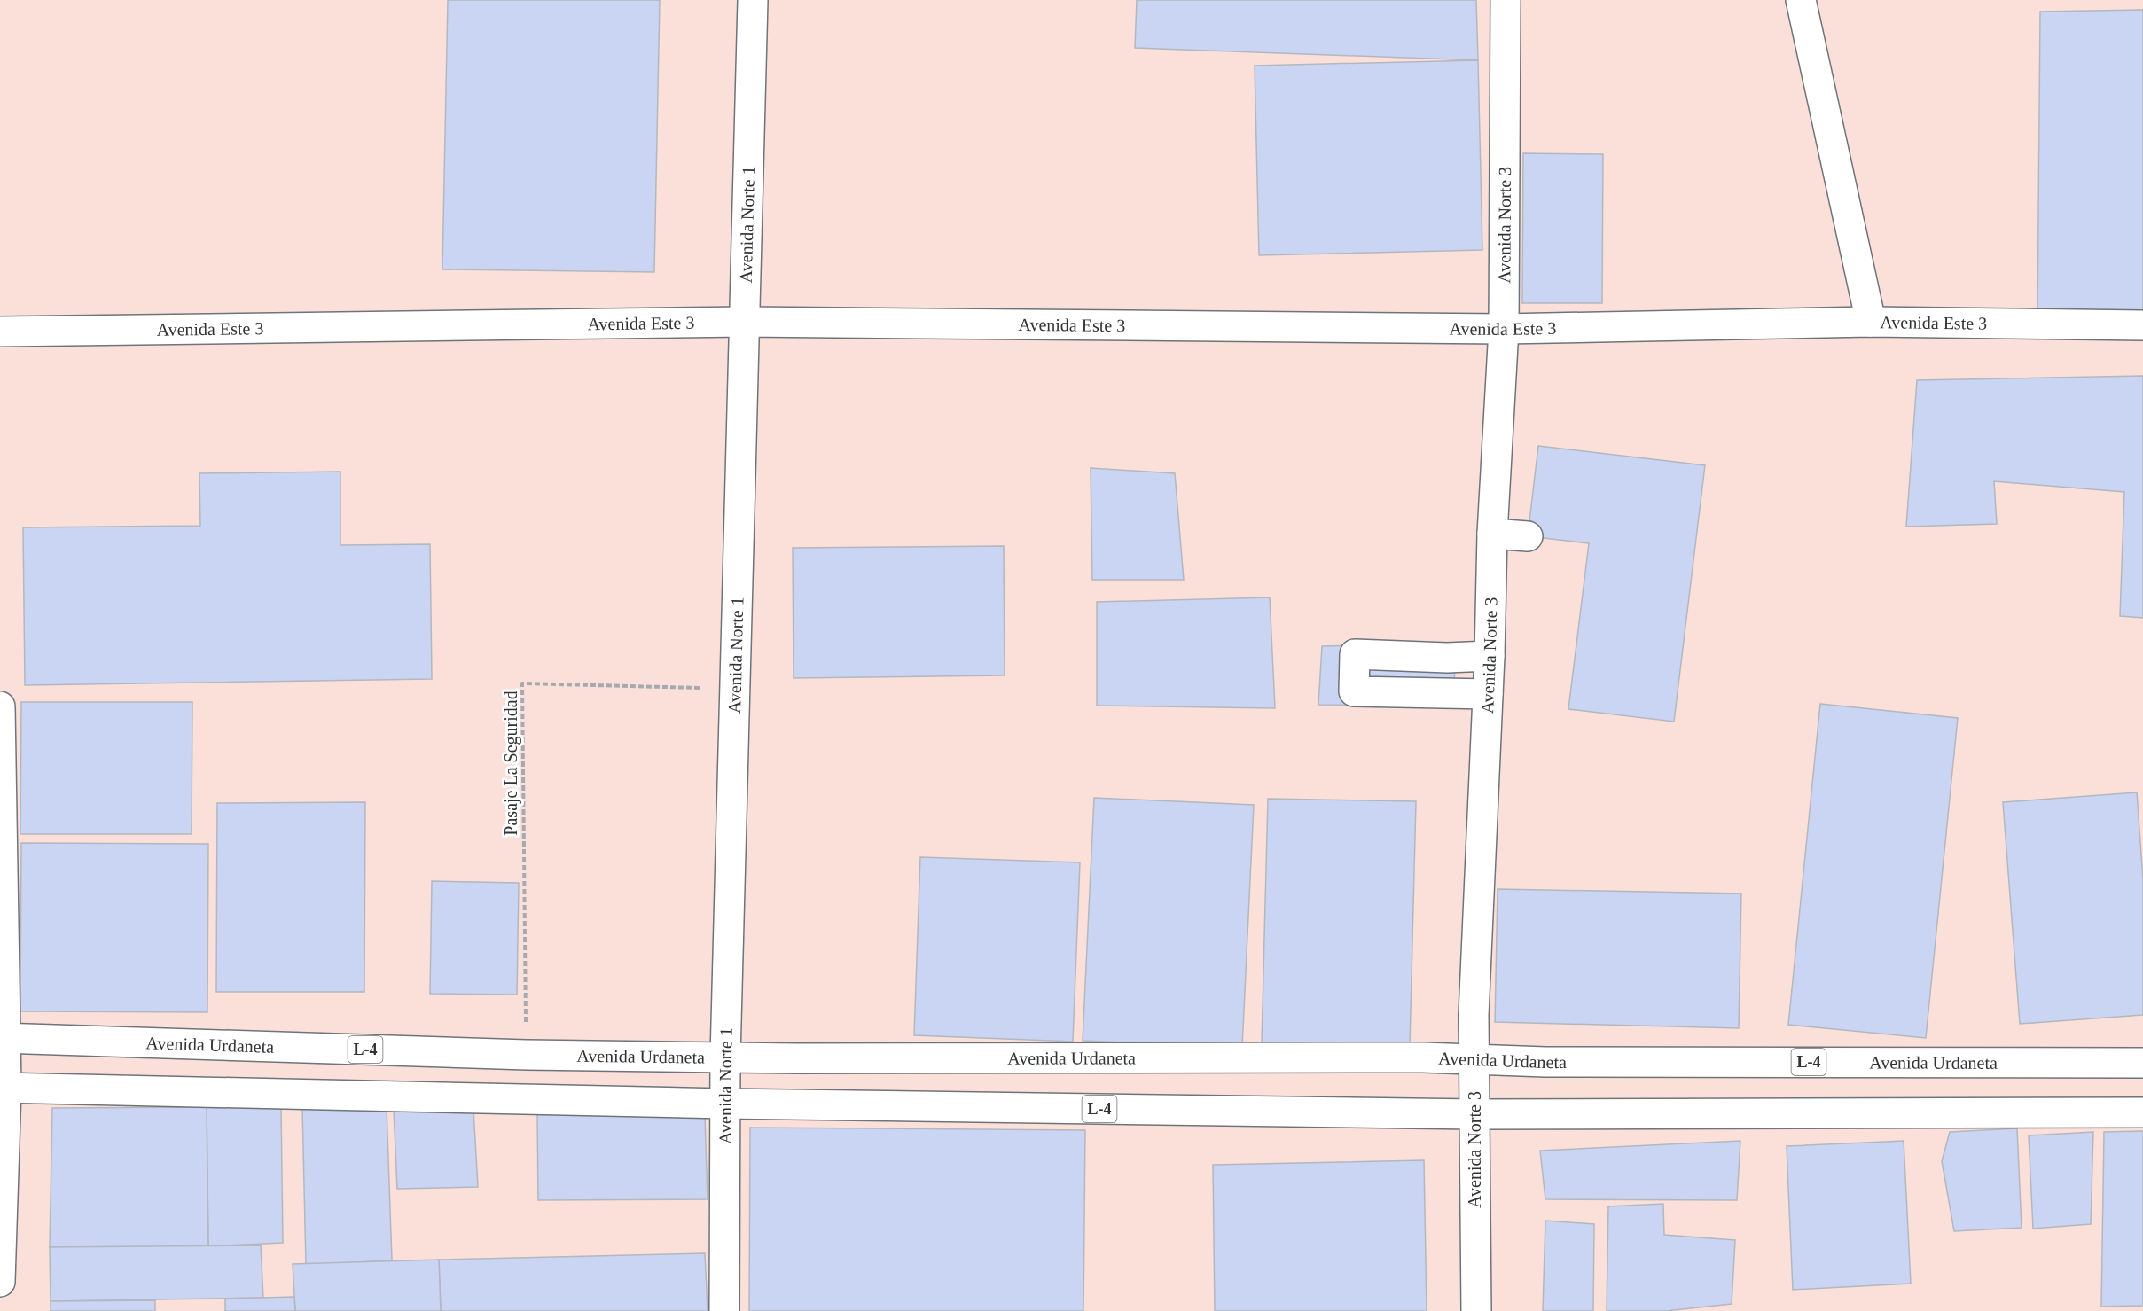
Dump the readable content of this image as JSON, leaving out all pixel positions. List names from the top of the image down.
{
  "streets": {
    "street": [
      "Avenida Norte 1",
      "Avenida Norte 3",
      "Avenida Este 3",
      "Avenida Urdaneta",
      "L-4"
    ],
    "path": ["Pasaje La Seguridad"]
  },
  "crossings": [
    ["Avenida Norte 1", "Avenida Este 3"],
    ["Avenida Norte 1", "Pasaje La Seguridad"],
    ["Avenida Norte 1", "Avenida Urdaneta"],
    ["Avenida Norte 1", "L-4"],
    ["Avenida Norte 3", "Avenida Este 3"],
    ["Avenida Norte 3", "Avenida Urdaneta"],
    ["Avenida Norte 3", "L-4"],
    ["Pasaje La Seguridad", "Avenida Urdaneta"]
  ]
}
